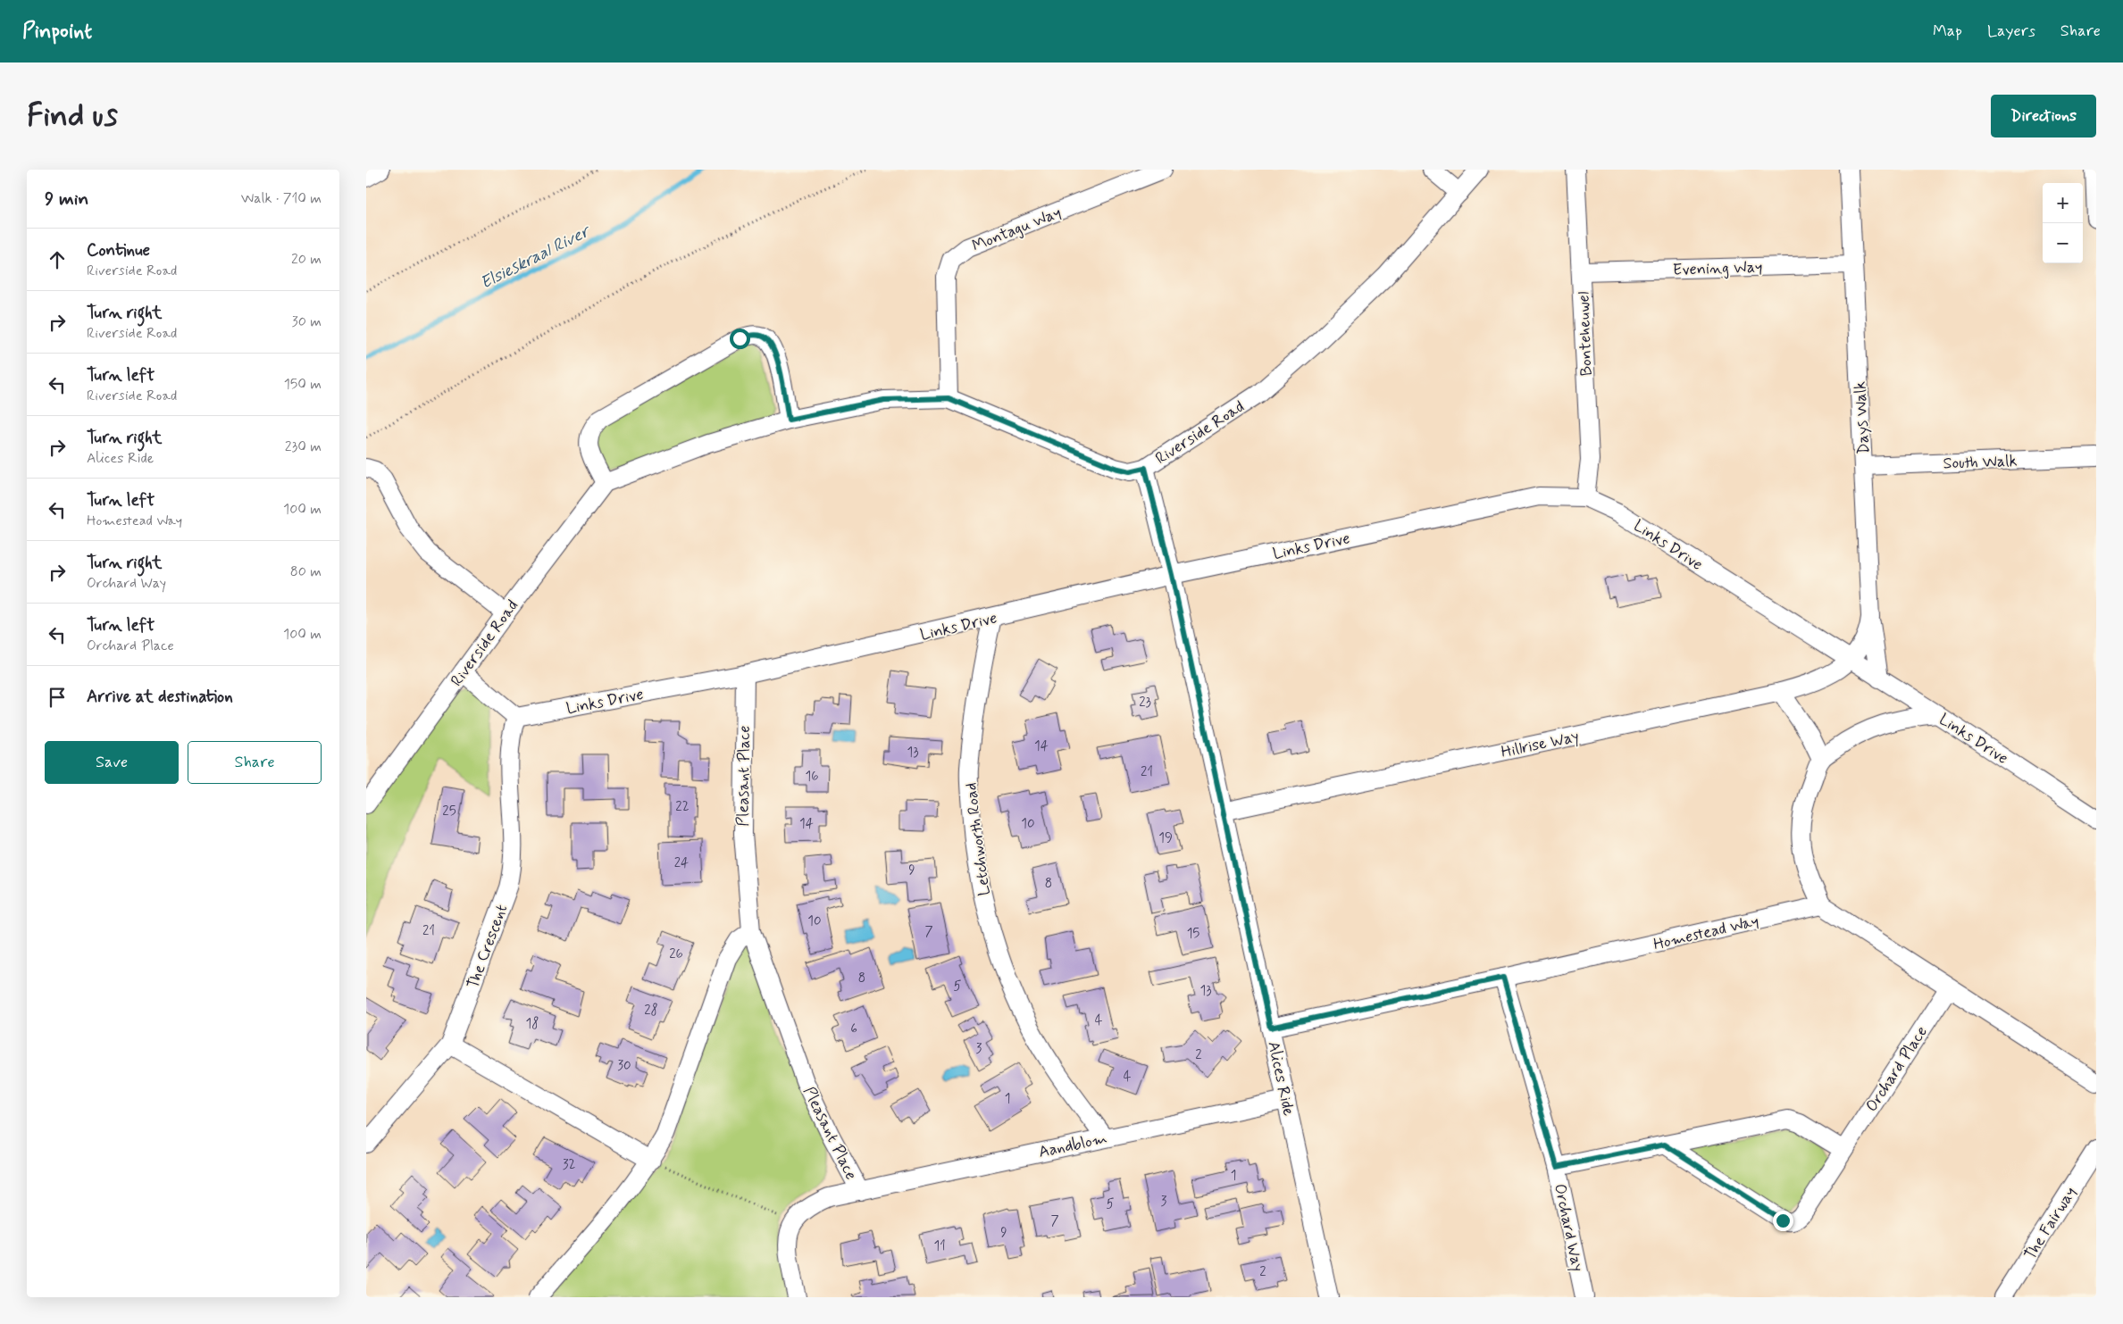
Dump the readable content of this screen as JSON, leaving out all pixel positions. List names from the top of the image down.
{
  "streets": {
    "street": [
      "Montagu Way",
      "Evening Way",
      "Bonteheuwel",
      "Days Walk",
      "Riverside Road",
      "South Walk",
      "Links Drive",
      "Hillrise Way",
      "Pleasant Place",
      "Letchworth Road",
      "Homestead Way",
      "The Crescent",
      "Orchard Place",
      "Alices Ride",
      "Aandblom",
      "The Fairway",
      "Orchard Way"
    ]
  },
  "crossings": [
    ["Montagu Way", "Riverside Road"],
    ["Evening Way", "Bonteheuwel"],
    ["Evening Way", "Days Walk"],
    ["Bonteheuwel", "Links Drive"],
    ["Days Walk", "South Walk"],
    ["Days Walk", "Links Drive"],
    ["Days Walk", "Hillrise Way"],
    ["Riverside Road", "Alices Ride"],
    ["Links Drive", "Hillrise Way"],
    ["Links Drive", "Pleasant Place"],
    ["Links Drive", "Letchworth Road"],
    ["Links Drive", "The Crescent"],
    ["Links Drive", "Alices Ride"],
    ["Hillrise Way", "Alices Ride"],
    ["Pleasant Place", "Aandblom"],
    ["Letchworth Road", "Aandblom"],
    ["Homestead Way", "Alices Ride"],
    ["Homestead Way", "Orchard Way"],
    ["Alices Ride", "Aandblom"]
  ],
  "water": ["Elsieskraal River"],
  "house_numbers": [
    "23",
    "14",
    "13",
    "21",
    "16",
    "22",
    "25",
    "14",
    "10",
    "19",
    "24",
    "9",
    "8",
    "10",
    "21",
    "7",
    "15",
    "26",
    "8",
    "5",
    "13",
    "28",
    "4",
    "18",
    "6",
    "3",
    "2",
    "30",
    "4",
    "1",
    "32",
    "1",
    "3",
    "5",
    "7",
    "9",
    "11",
    "2"
  ],
  "page": {
    "header": "Pinpoint",
    "nav": ["Map", "Layers", "Share"],
    "buttons": [
      "Directions",
      ["Save", "Share"]
    ],
    "title": "Find us",
    "heading": ["9 min", "Walk · 710 m"],
    "map_buttons": ["+", "−"],
    "list": [
      ["Continue", "Riverside Road", "20 m"],
      ["Turn right", "Riverside Road", "30 m"],
      ["Turn left", "Riverside Road", "150 m"],
      ["Turn right", "Alices Ride", "230 m"],
      ["Turn left", "Homestead Way", "100 m"],
      ["Turn right", "Orchard Way", "80 m"],
      ["Turn left", "Orchard Place", "100 m"],
      "Arrive at destination"
    ]
  }
}
